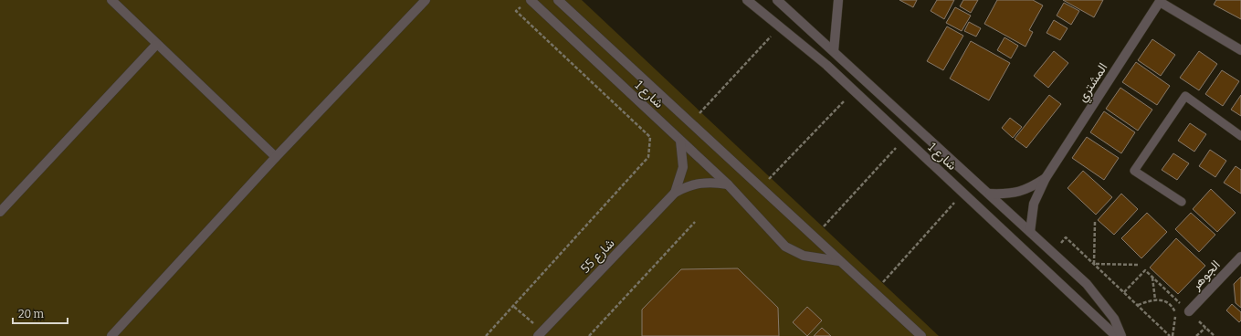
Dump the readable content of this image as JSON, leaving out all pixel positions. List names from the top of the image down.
{
  "streets": {
    "street": [
      "المشتري",
      "شارع 1",
      "شارع 55",
      "الجوهر"
    ]
  },
  "crossings": [
    ["المشتري", "شارع 1"],
    ["شارع 1", "شارع 55"]
  ],
  "scale_bar": "20 m"
}
